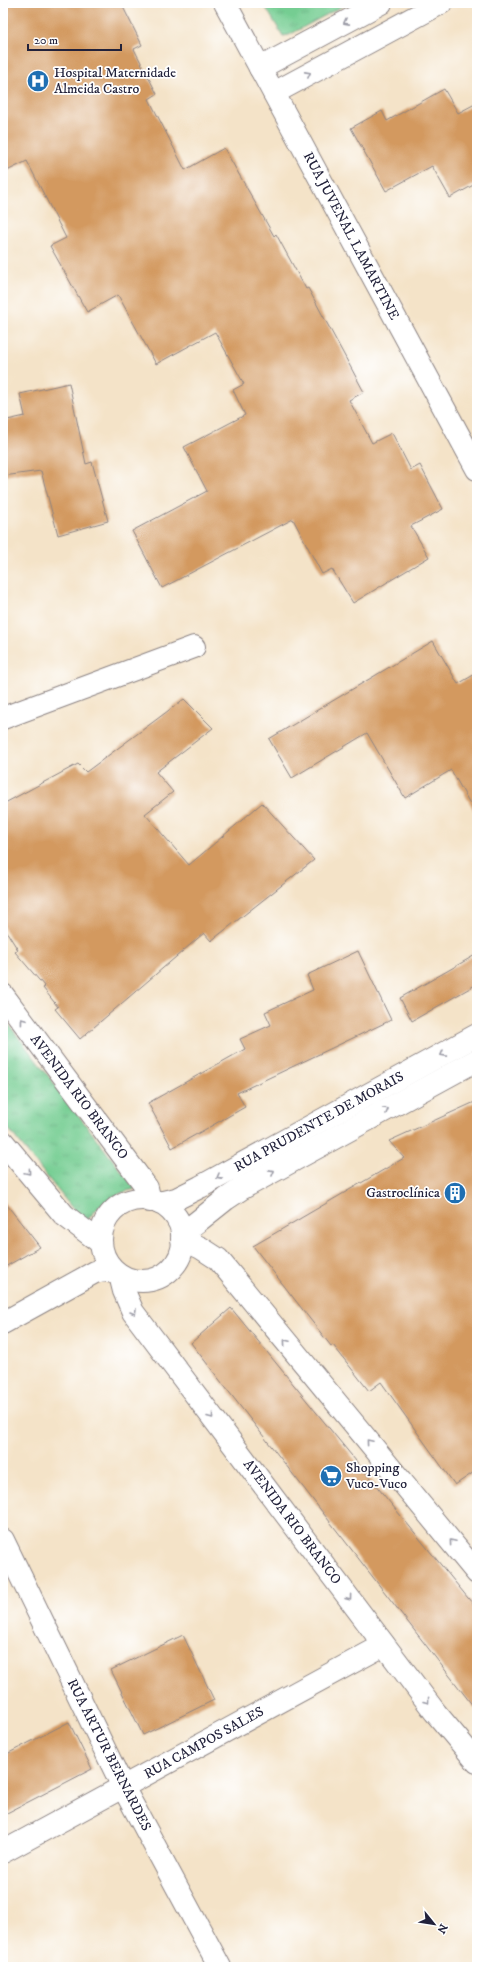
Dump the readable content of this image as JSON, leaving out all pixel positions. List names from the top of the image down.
{
  "streets": {
    "street": [
      "RUA JUVENAL LAMARTINE",
      "AVENIDA RIO BRANCO",
      "RUA PRUDENTE DE MORAIS",
      "RUA CAMPOS SALES",
      "RUA ARTUR BERNARDES"
    ]
  },
  "crossings": [
    ["AVENIDA RIO BRANCO", "RUA PRUDENTE DE MORAIS"],
    ["AVENIDA RIO BRANCO", "RUA CAMPOS SALES"],
    ["RUA CAMPOS SALES", "RUA ARTUR BERNARDES"]
  ],
  "places": {
    "hospital": ["Hospital Maternidade Almeida Castro"],
    "building": ["Gastroclínica"],
    "supermarket": ["Shopping Vuco-Vuco"]
  },
  "scale_bar": "20 m",
  "north": "bottom right"
}
